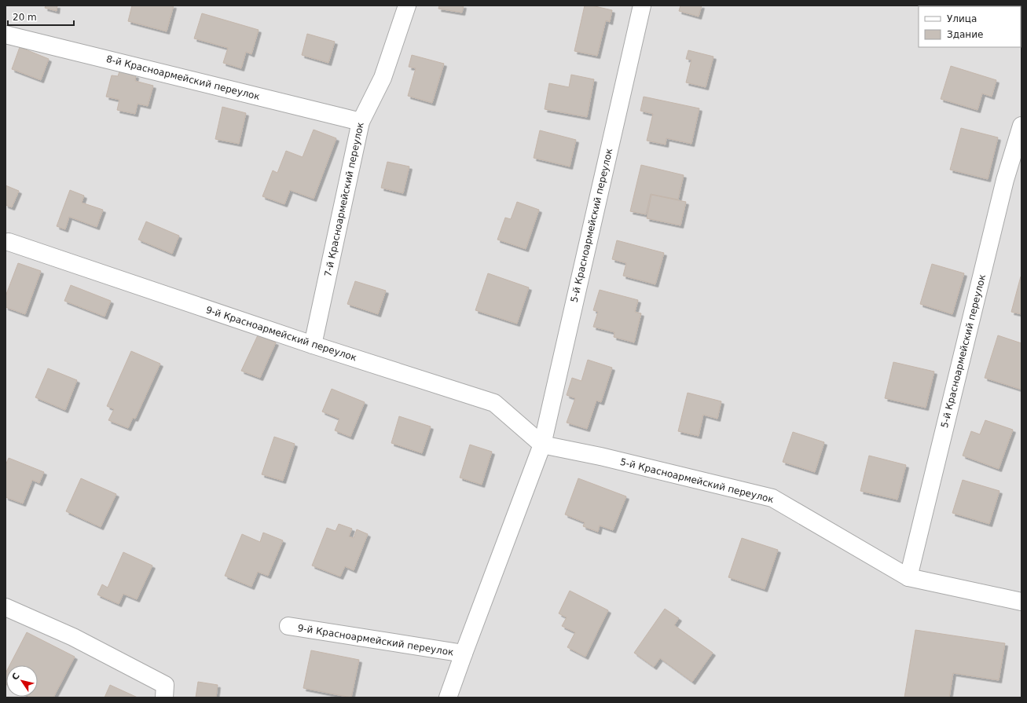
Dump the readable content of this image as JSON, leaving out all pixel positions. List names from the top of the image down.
{
  "streets": {
    "street": [
      "8-й Красноармейский переулок",
      "7-й Красноармейский переулок",
      "5-й Красноармейский переулок",
      "9-й Красноармейский переулок"
    ]
  },
  "crossings": [
    ["8-й Красноармейский переулок", "7-й Красноармейский переулок"],
    ["7-й Красноармейский переулок", "9-й Красноармейский переулок"],
    ["5-й Красноармейский переулок", "9-й Красноармейский переулок"]
  ],
  "legend": ["Улица", "Здание"],
  "scale_bar": "20 m",
  "north": "top left"
}
